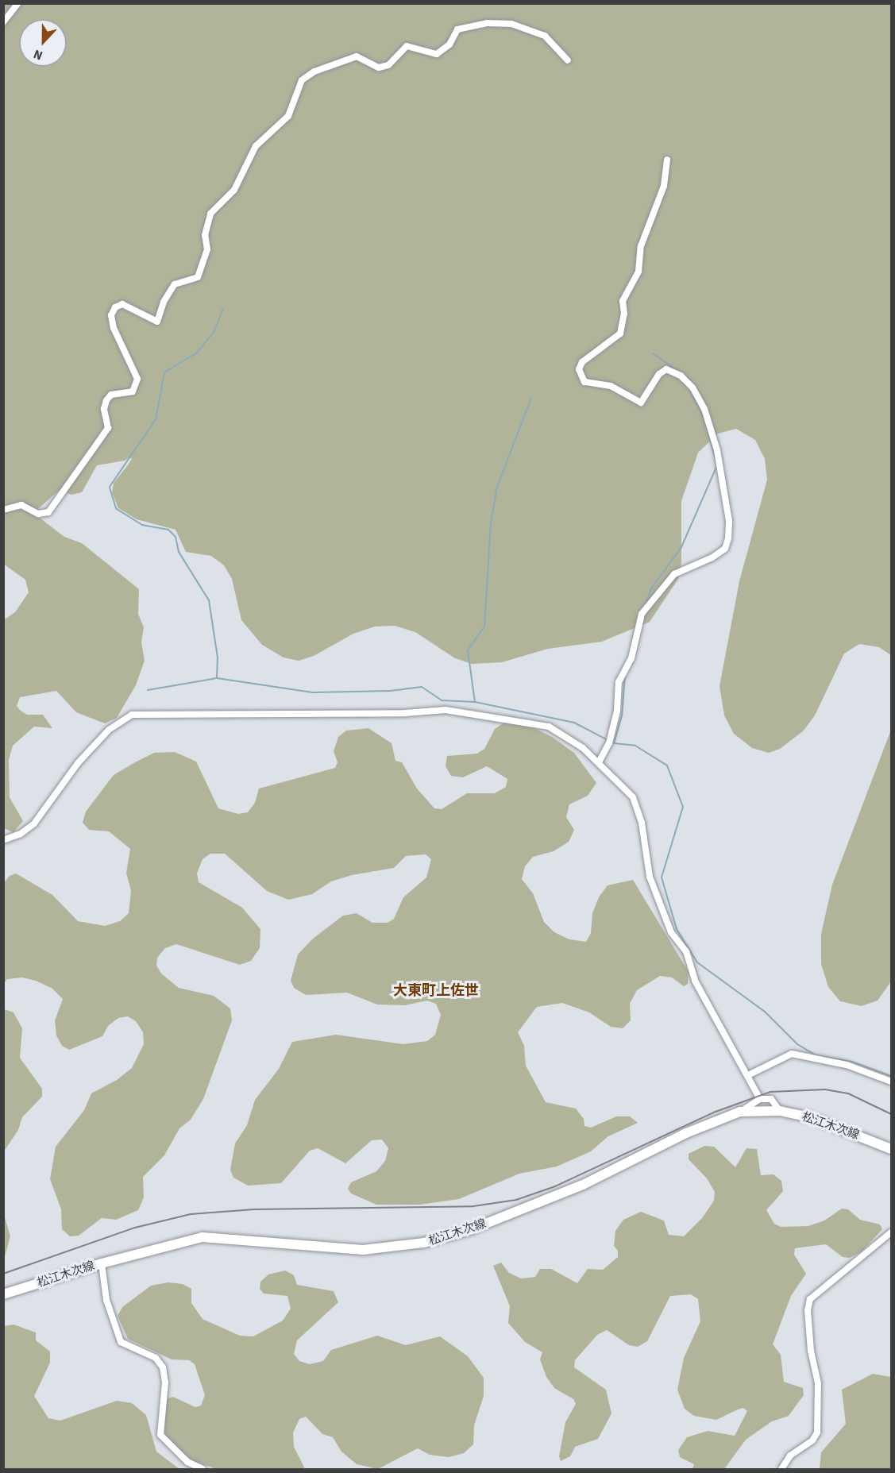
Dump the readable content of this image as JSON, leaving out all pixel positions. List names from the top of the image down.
{
  "streets": {
    "main road": ["松江木次線"]
  },
  "districts": ["大東町上佐世"],
  "north": "bottom"
}
